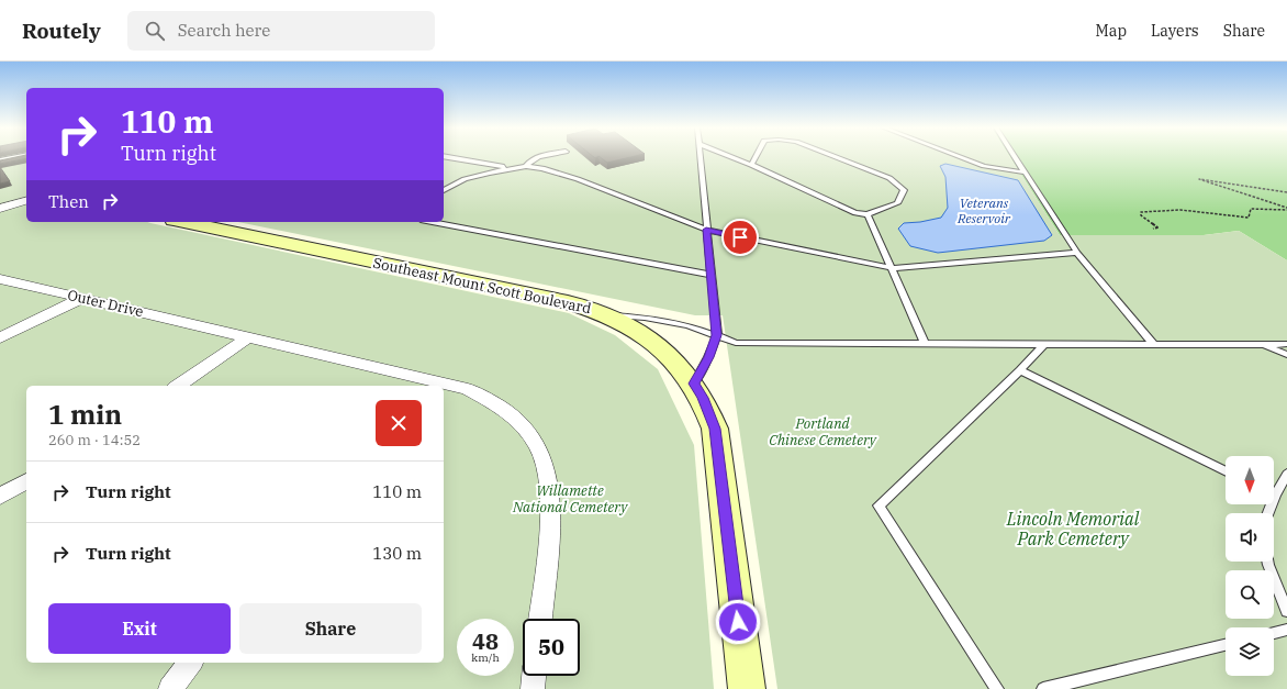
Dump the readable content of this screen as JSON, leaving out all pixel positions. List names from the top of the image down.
{
  "streets": {
    "main road": ["Southeast Mount Scott Boulevard"],
    "street": ["Outer Drive"]
  },
  "water": ["Veterans Reservoir"],
  "parks": ["Portland Chinese Cemetery", "Willamette National Cemetery", "Lincoln Memorial Park Cemetery"],
  "north": "bottom",
  "page": {
    "header": "Routely",
    "search": "Search here",
    "nav": ["Map", "Layers", "Share"],
    "turn": ["110 m", "Turn right"],
    "then": "Then",
    "heading": ["1 min", "260 m · 14:52"],
    "list": [
      {
        "name": "Turn right",
        "value": "110 m"
      },
      {
        "name": "Turn right",
        "value": "130 m"
      }
    ],
    "buttons": ["Exit", "Share"],
    "speed": "48 km/h",
    "limit": "50"
  }
}
